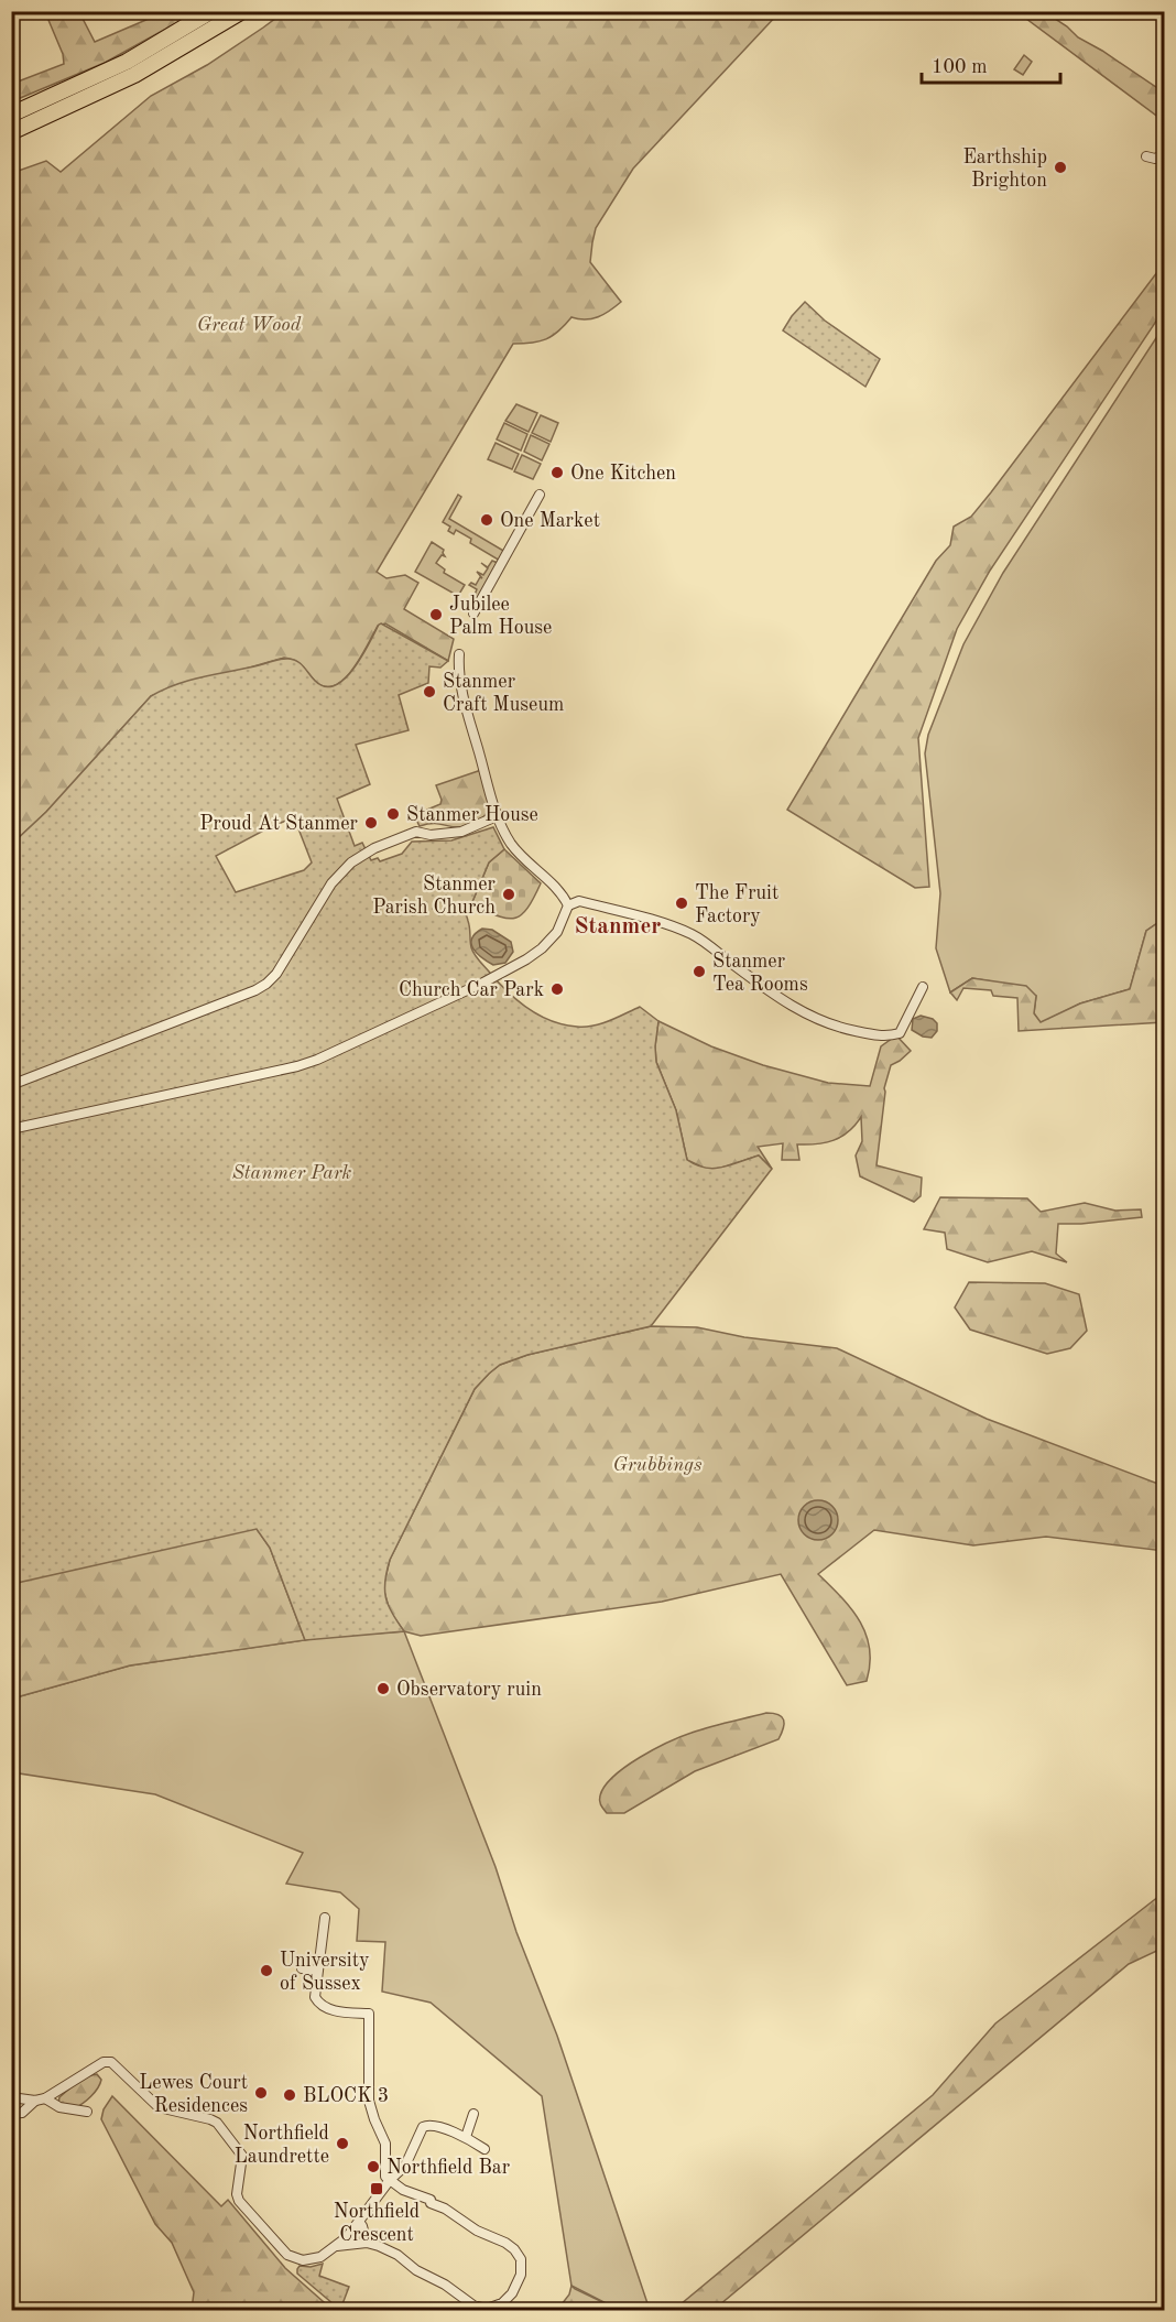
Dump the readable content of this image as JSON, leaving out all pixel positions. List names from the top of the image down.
{
  "districts": ["Stanmer"],
  "parks": ["Great Wood", "Stanmer Park", "Grubbings"],
  "places": {
    "other": [
      "Earthship Brighton",
      "One Kitchen",
      "One Market",
      "Jubilee Palm House",
      "Stanmer Craft Museum",
      "Stanmer House",
      "Proud At Stanmer",
      "Stanmer Parish Church",
      "The Fruit Factory",
      "Stanmer Tea Rooms",
      "Church Car Park",
      "Observatory ruin",
      "University of Sussex",
      "Lewes Court Residences",
      "BLOCK 3",
      "Northfield Laundrette",
      "Northfield Bar"
    ],
    "transit": ["Northfield Crescent"]
  },
  "scale_bar": "100 m"
}
